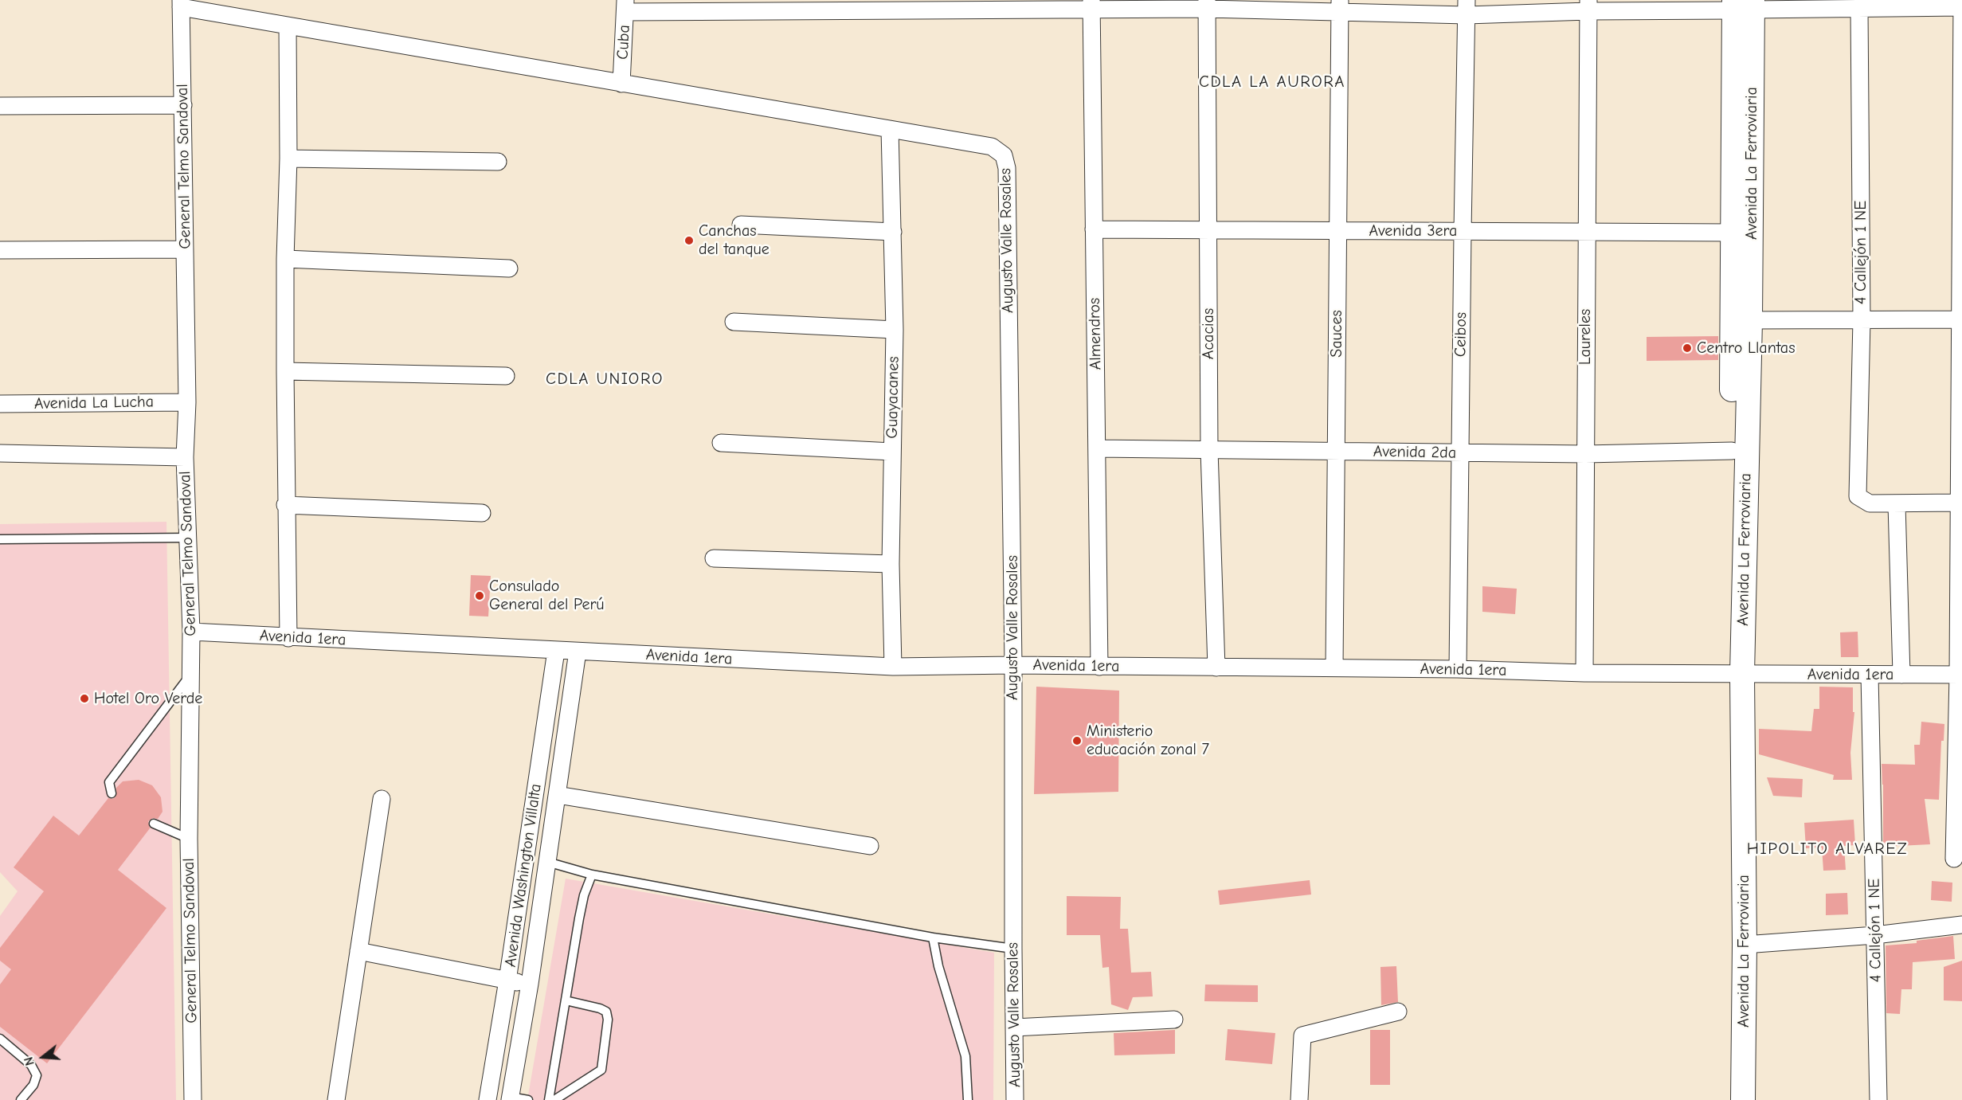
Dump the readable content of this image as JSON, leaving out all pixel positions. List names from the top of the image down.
{
  "streets": {
    "main road": ["Avenida La Ferroviaria"],
    "street": [
      "Cuba",
      "General Telmo Sandoval",
      "Avenida 3era",
      "Augusto Valle Rosales",
      "4 Callejón 1 NE",
      "Almendros",
      "Acacias",
      "Sauces",
      "Ceibos",
      "Laureles",
      "Guayacanes",
      "Avenida La Lucha",
      "Avenida 2da",
      "Avenida 1era",
      "Avenida Washington Villalta"
    ]
  },
  "crossings": [
    ["Avenida La Ferroviaria", "Avenida 3era"],
    ["Avenida La Ferroviaria", "Avenida 2da"],
    ["Avenida La Ferroviaria", "Avenida 1era"],
    ["General Telmo Sandoval", "Avenida La Lucha"],
    ["General Telmo Sandoval", "Avenida 1era"],
    ["Avenida 3era", "Almendros"],
    ["Avenida 3era", "Acacias"],
    ["Avenida 3era", "Sauces"],
    ["Avenida 3era", "Ceibos"],
    ["Avenida 3era", "Laureles"],
    ["Augusto Valle Rosales", "Guayacanes"],
    ["Augusto Valle Rosales", "Avenida 1era"],
    ["4 Callejón 1 NE", "Avenida 1era"],
    ["Almendros", "Avenida 2da"],
    ["Almendros", "Avenida 1era"],
    ["Acacias", "Avenida 2da"],
    ["Acacias", "Avenida 1era"],
    ["Sauces", "Avenida 2da"],
    ["Sauces", "Avenida 1era"],
    ["Ceibos", "Avenida 2da"],
    ["Ceibos", "Avenida 1era"],
    ["Laureles", "Avenida 2da"],
    ["Laureles", "Avenida 1era"],
    ["Guayacanes", "Avenida 1era"],
    ["Avenida 1era", "Avenida Washington Villalta"]
  ],
  "districts": ["CDLA LA AURORA", "CDLA UNIORO", "HIPOLITO ALVAREZ"],
  "places": [
    "Canchas del tanque",
    "Centro Llantas",
    "Consulado General del Perú",
    "Hotel Oro Verde",
    "Ministerio educación zonal 7"
  ],
  "north": "left"
}
